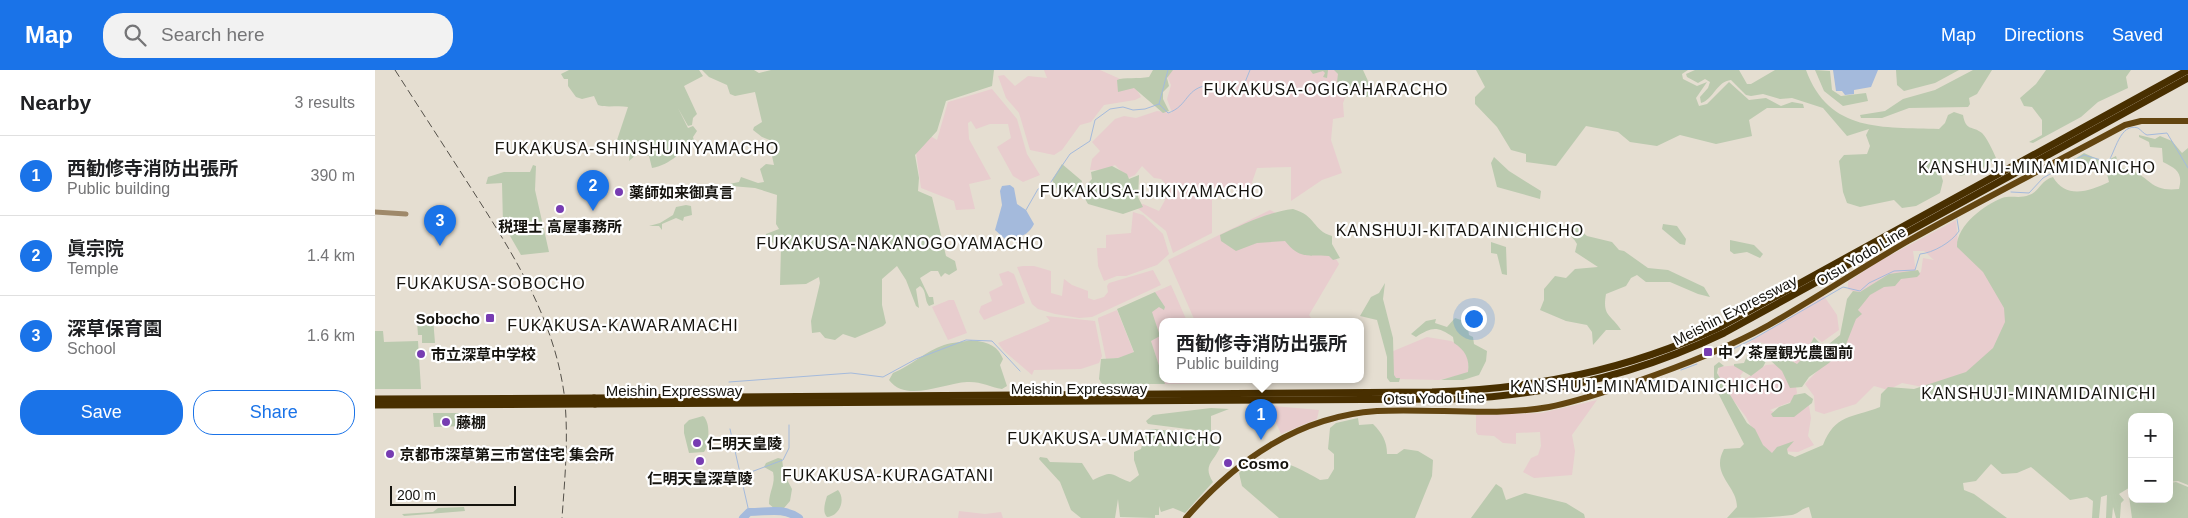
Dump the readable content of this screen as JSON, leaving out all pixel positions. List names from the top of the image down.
{
  "streets": {
    "highway": ["Meishin Expressway"],
    "main road": ["Otsu Yodo Line"]
  },
  "districts": [
    "FUKAKUSA-OGIGAHARACHO",
    "FUKAKUSA-SHINSHUINYAMACHO",
    "KANSHUJI-MINAMIDANICHO",
    "FUKAKUSA-IJIKIYAMACHO",
    "KANSHUJI-KITADAINICHICHO",
    "FUKAKUSA-NAKANOGOYAMACHO",
    "FUKAKUSA-SOBOCHO",
    "FUKAKUSA-KAWARAMACHI",
    "KANSHUJI-MINAMIDAINICHICHO",
    "KANSHUJI-MINAMIDAINICHI",
    "FUKAKUSA-UMATANICHO",
    "FUKAKUSA-KURAGATANI"
  ],
  "places": {
    "other": [
      "薬師如来御真言",
      "税理士 高屋事務所",
      "市立深草中学校",
      "藤棚",
      "仁明天皇陵",
      "京都市深草第三市営住宅 集会所",
      "仁明天皇深草陵",
      "Cosmo"
    ],
    "transit": ["Sobocho", "中ノ茶屋観光農園前"]
  },
  "scale_bar": "200 m",
  "page": {
    "header": "Map",
    "search": "Search here",
    "nav": ["Map", "Directions", "Saved"],
    "heading": ["Nearby", "3 results"],
    "list": [
      {
        "mark": "1",
        "name": "西勧修寺消防出張所",
        "note": "Public building",
        "value": "390 m"
      },
      {
        "mark": "2",
        "name": "眞宗院",
        "note": "Temple",
        "value": "1.4 km"
      },
      {
        "mark": "3",
        "name": "深草保育園",
        "note": "School",
        "value": "1.6 km"
      }
    ],
    "pins": ["2", "3", "1"],
    "popup": ["西勧修寺消防出張所", "Public building"],
    "buttons": ["Save", "Share"],
    "map_buttons": ["+", "−"],
    "scale": "200 m"
  }
}
